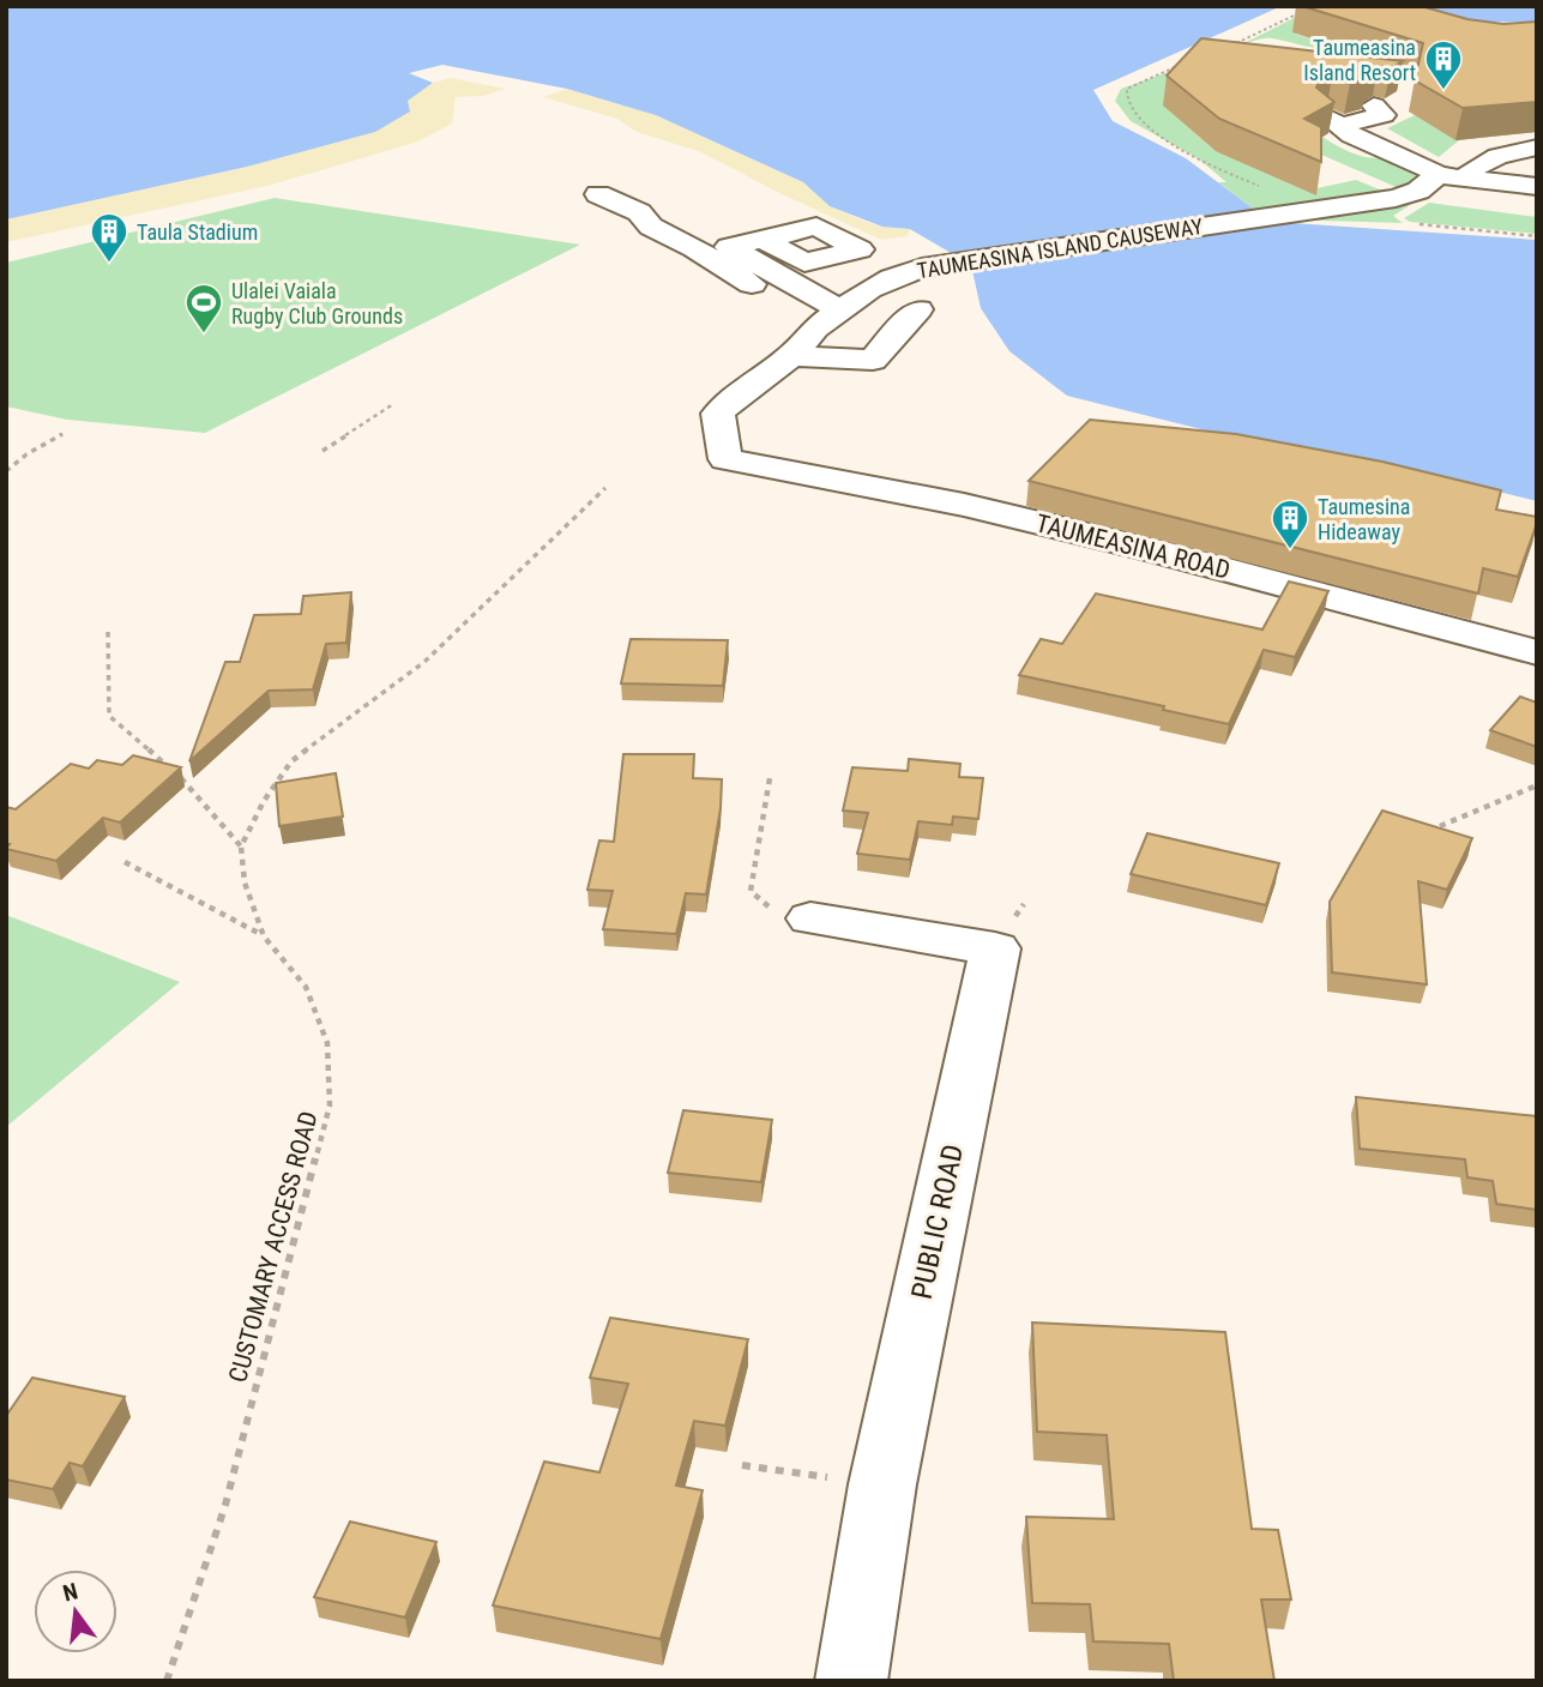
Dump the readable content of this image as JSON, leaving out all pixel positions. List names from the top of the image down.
{
  "streets": {
    "street": ["TAUMEASINA ISLAND CAUSEWAY", "TAUMEASINA ROAD", "PUBLIC ROAD"],
    "path": ["CUSTOMARY ACCESS ROAD"]
  },
  "crossings": [
    ["TAUMEASINA ISLAND CAUSEWAY", "TAUMEASINA ROAD"]
  ],
  "places": {
    "building": ["Taumeasina Island Resort", "Taula Stadium", "Taumesina Hideaway"],
    "sports": ["Ulalei Vaiala Rugby Club Grounds"]
  },
  "north": "top"
}
